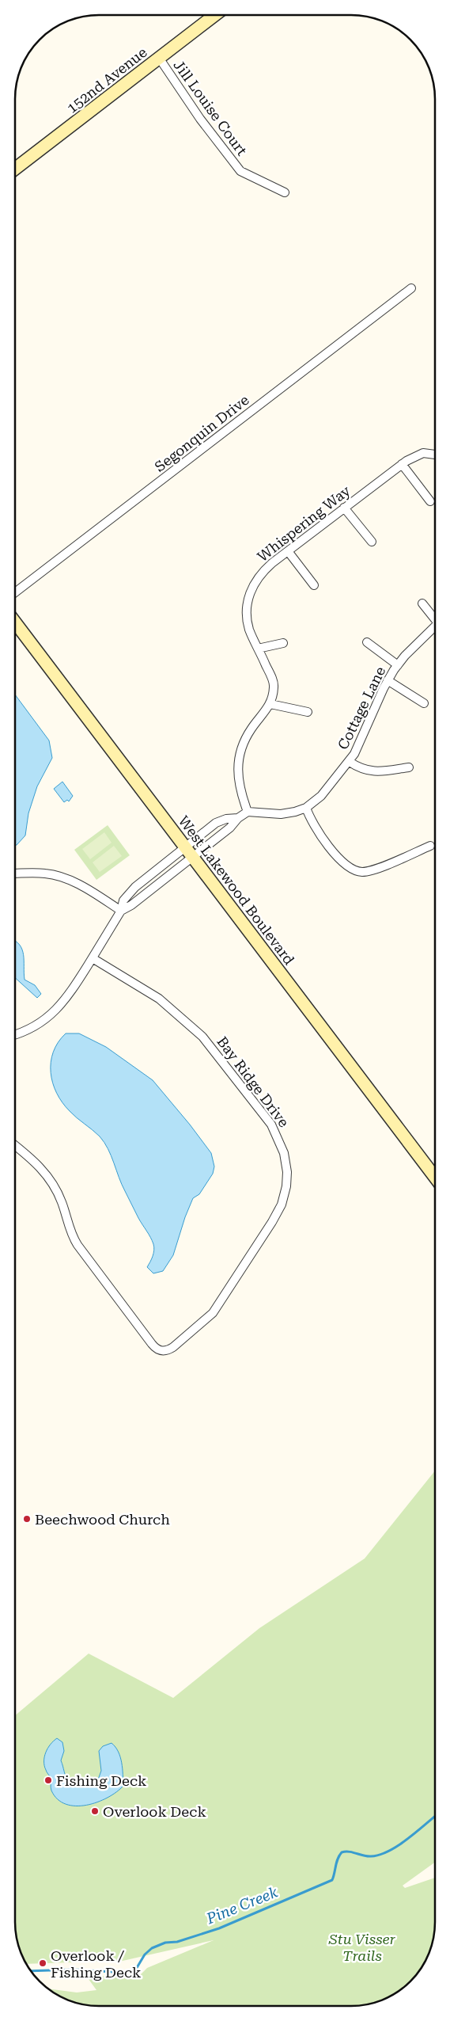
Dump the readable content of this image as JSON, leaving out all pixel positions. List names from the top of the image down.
{
  "streets": {
    "street": [
      "152nd Avenue",
      "Jill Louise Court",
      "Segonquin Drive",
      "Whispering Way",
      "Cottage Lane",
      "West Lakewood Boulevard",
      "Bay Ridge Drive"
    ]
  },
  "crossings": [
    ["152nd Avenue", "Jill Louise Court"],
    ["Whispering Way", "Cottage Lane"]
  ],
  "water": ["Pine Creek"],
  "parks": ["Stu Visser Trails"],
  "places": [
    "Beechwood Church",
    "Fishing Deck",
    "Overlook Deck",
    "Overlook / Fishing Deck"
  ]
}
